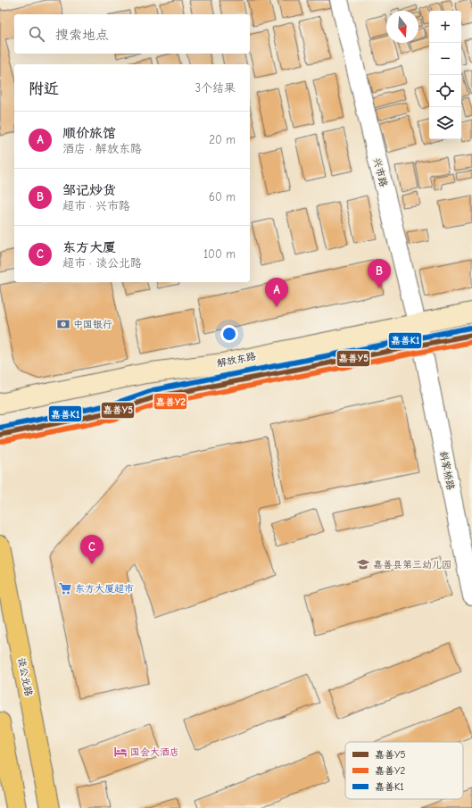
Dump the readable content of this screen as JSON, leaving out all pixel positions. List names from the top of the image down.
{
  "streets": {
    "main road": ["解放东路", "谈公北路"],
    "street": ["兴市路", "斜家桥路"]
  },
  "crossings": [
    ["兴市路", "解放东路"],
    ["兴市路", "斜家桥路"]
  ],
  "places": {
    "bank": ["中国银行"],
    "school or university": ["嘉善县第三幼儿园"],
    "supermarket": ["东方大厦超市"],
    "hotel": ["国会大酒店"]
  },
  "lines": ["transit line 嘉善K1", "transit line 嘉善Y5", "transit line 嘉善Y2"],
  "legend": ["嘉善Y5", "嘉善Y2", "嘉善K1"],
  "north": "bottom",
  "page": {
    "map_buttons": ["+", "−"],
    "search": "搜索地点",
    "heading": ["附近", "3个结果"],
    "list": [
      {
        "mark": "A",
        "name": "顺价旅馆",
        "note": "酒店 · 解放东路",
        "value": "20 m"
      },
      {
        "mark": "B",
        "name": "邹记炒货",
        "note": "超市 · 兴市路",
        "value": "60 m"
      },
      {
        "mark": "C",
        "name": "东方大厦",
        "note": "超市 · 谈公北路",
        "value": "100 m"
      }
    ],
    "pins": ["B", "A", "C"]
  }
}
